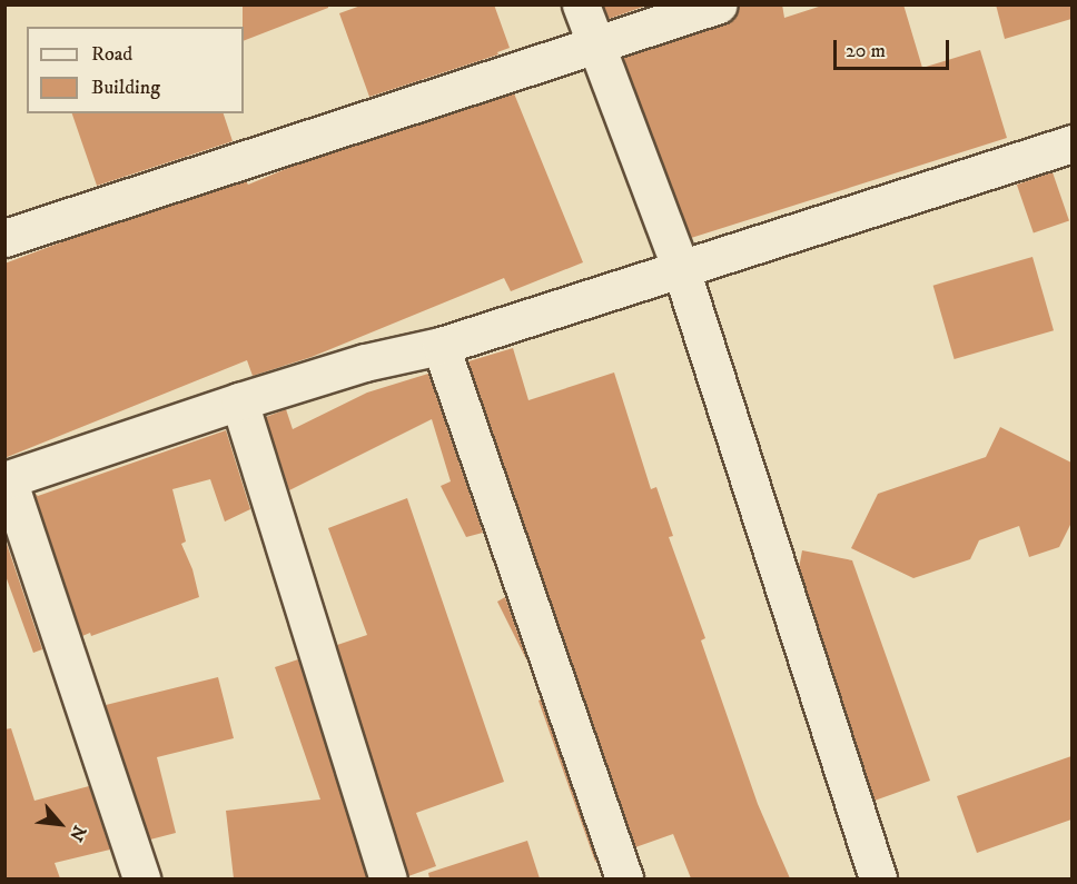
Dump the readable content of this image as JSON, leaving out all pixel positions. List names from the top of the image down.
{
  "legend": ["Road", "Building"],
  "scale_bar": "20 m",
  "north": "bottom right"
}
